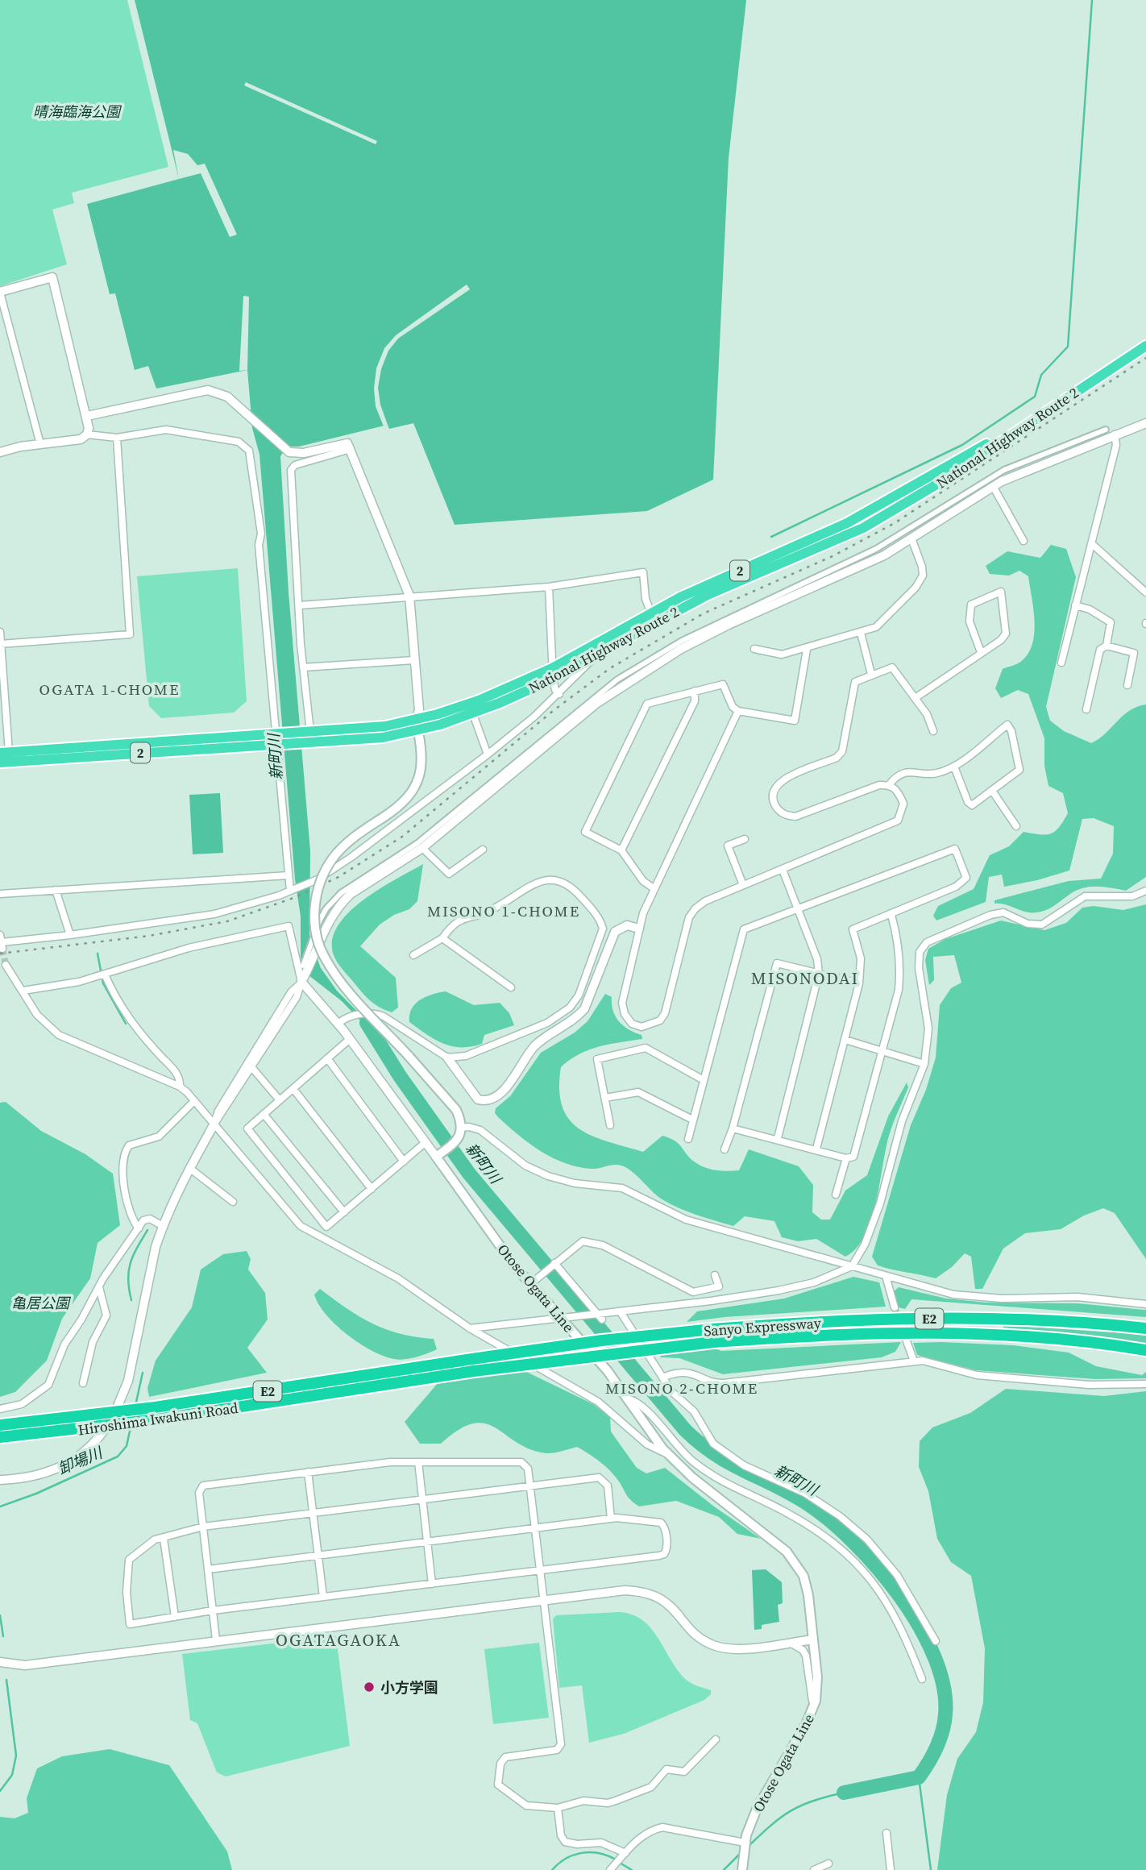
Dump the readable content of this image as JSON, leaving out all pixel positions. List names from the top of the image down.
{
  "streets": {
    "highway": [
      "National Highway Route 2",
      "2",
      "E2",
      "Sanyo Expressway",
      "Hiroshima Iwakuni Road"
    ],
    "main road": ["Otose Ogata Line"]
  },
  "crossings": [
    ["Sanyo Expressway", "Hiroshima Iwakuni Road"]
  ],
  "districts": [
    "OGATA 1-CHOME",
    "MISONO 1-CHOME",
    "MISONODAI",
    "MISONO 2-CHOME",
    "OGATAGAOKA"
  ],
  "water": ["新町川", "卸場川"],
  "parks": ["晴海臨海公園", "亀居公園"],
  "places": ["小方学園"]
}
